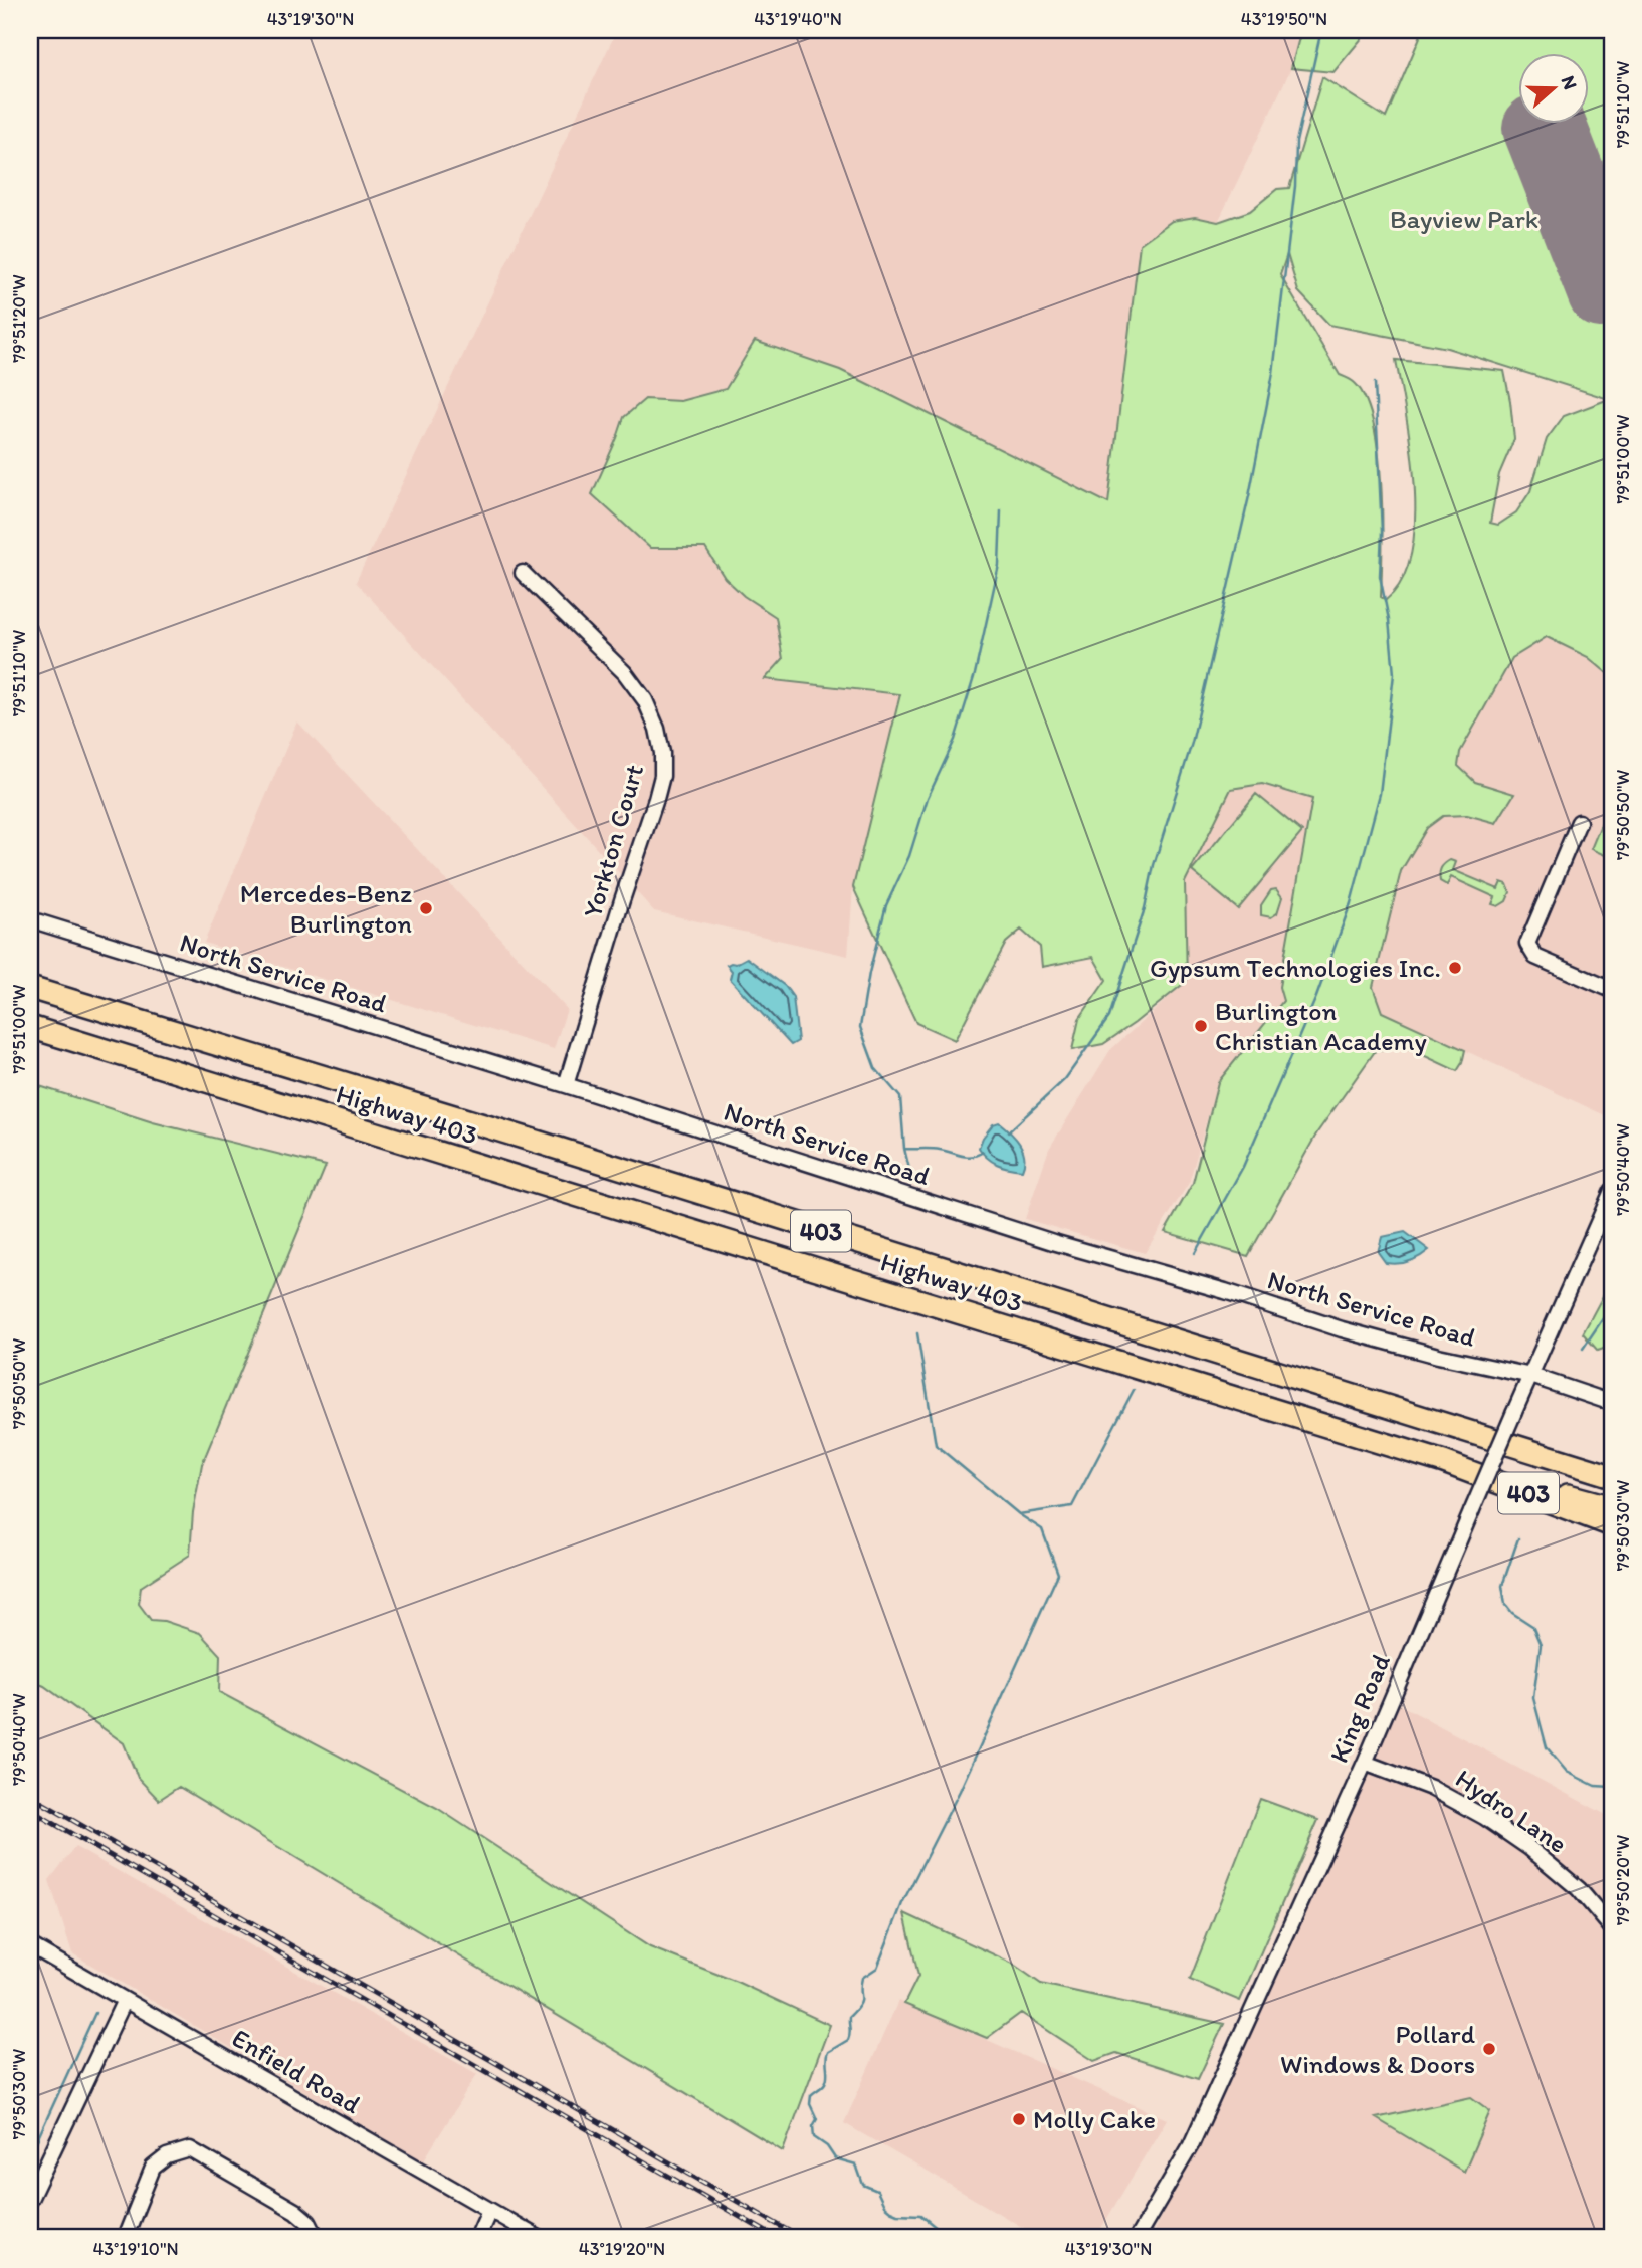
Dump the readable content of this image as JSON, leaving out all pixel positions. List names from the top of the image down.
{
  "streets": {
    "highway": ["Highway 403", "403"],
    "street": [
      "Yorkton Court",
      "North Service Road",
      "King Road",
      "Hydro Lane",
      "Enfield Road"
    ]
  },
  "crossings": [
    ["Yorkton Court", "North Service Road"],
    ["North Service Road", "King Road"],
    ["King Road", "Hydro Lane"]
  ],
  "parks": ["Bayview Park"],
  "places": [
    "Mercedes-Benz Burlington",
    "Gypsum Technologies Inc.",
    "Burlington Christian Academy",
    "Pollard Windows & Doors",
    "Molly Cake"
  ],
  "north": "right",
  "coordinates": [
    "43°19'30\"N",
    "43°19'40\"N",
    "43°19'50\"N",
    "79°51'10\"W",
    "79°51'20\"W",
    "79°51'00\"W",
    "79°50'50\"W",
    "79°50'40\"W",
    "79°50'30\"W",
    "79°50'20\"W",
    "43°19'10\"N",
    "43°19'20\"N"
  ]
}
